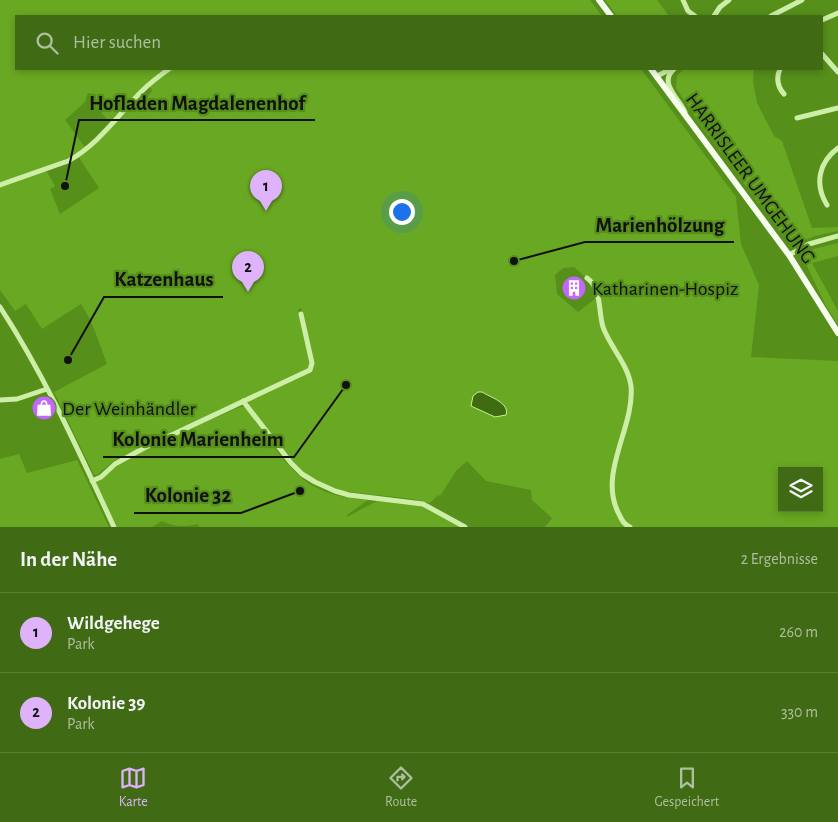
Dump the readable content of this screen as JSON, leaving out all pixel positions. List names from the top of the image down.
{
  "streets": {
    "main road": ["HARRISLEER UMGEHUNG"]
  },
  "places": {
    "other": [
      "Hofladen Magdalenenhof",
      "Marienhölzung",
      "Katzenhaus",
      "Kolonie Marienheim",
      "Kolonie 32"
    ],
    "building": ["Katharinen-Hospiz"],
    "shop": ["Der Weinhändler"]
  },
  "page": {
    "search": "Hier suchen",
    "pins": ["1", "2"],
    "heading": ["In der Nähe", "2 Ergebnisse"],
    "list": [
      {
        "mark": "1",
        "name": "Wildgehege",
        "note": "Park",
        "value": "260 m"
      },
      {
        "mark": "2",
        "name": "Kolonie 39",
        "note": "Park",
        "value": "330 m"
      }
    ],
    "nav": ["Karte", "Route", "Gespeichert"]
  }
}
